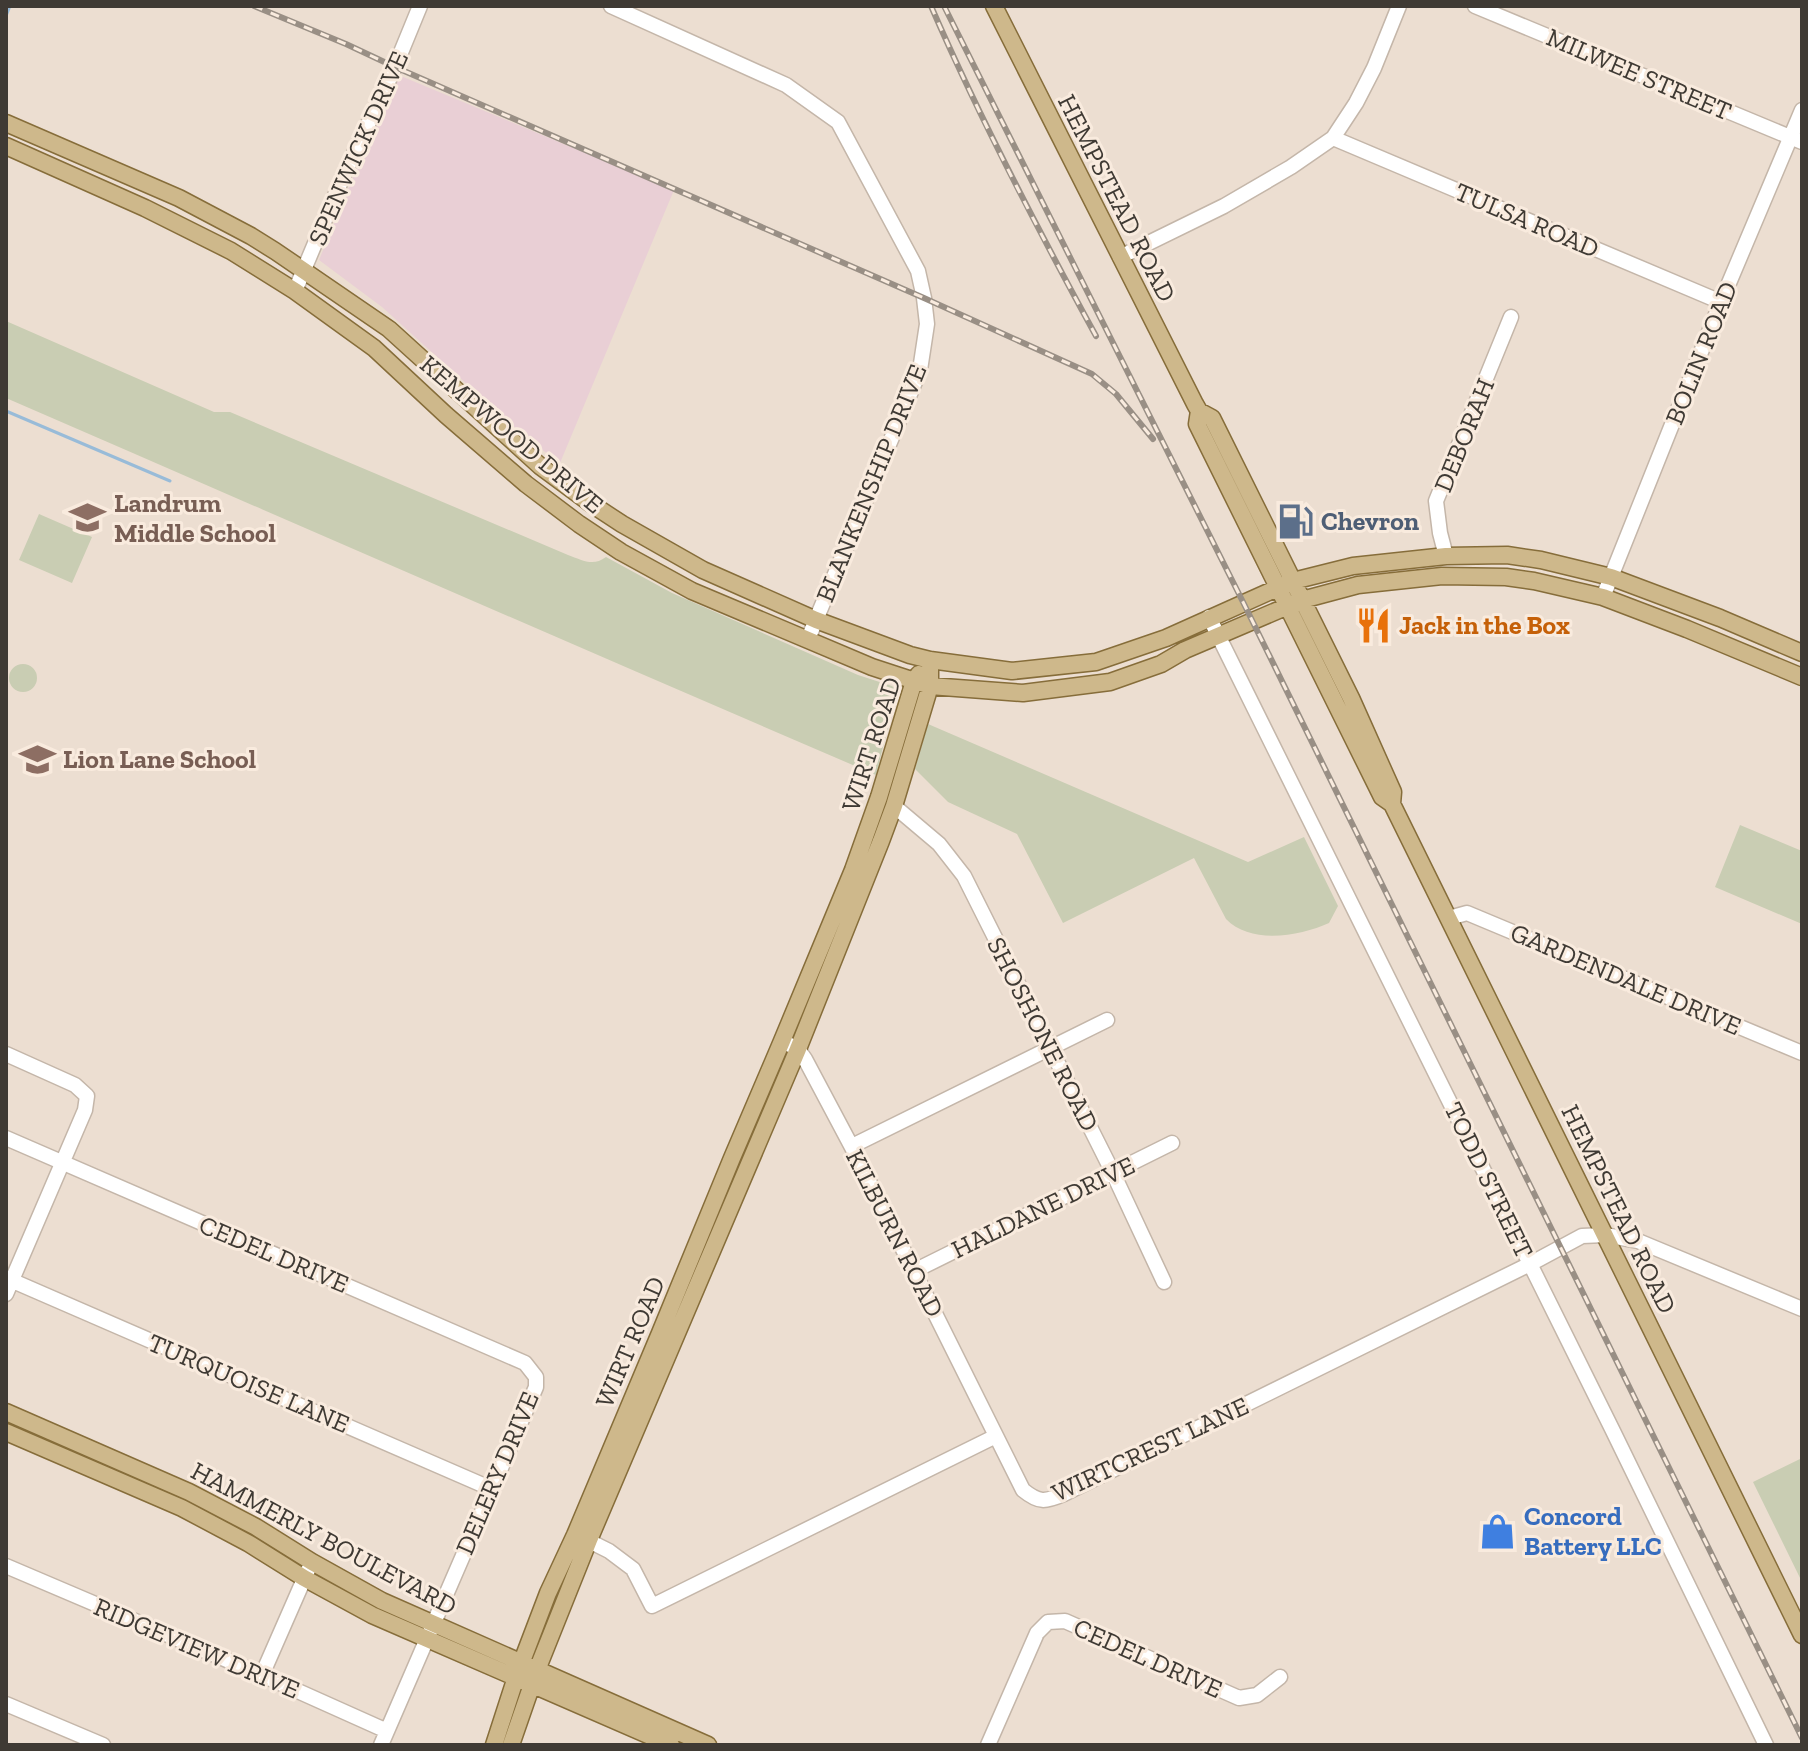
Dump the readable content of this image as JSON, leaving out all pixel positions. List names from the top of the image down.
{
  "streets": {
    "main road": [
      "HEMPSTEAD ROAD",
      "KEMPWOOD DRIVE",
      "WIRT ROAD",
      "HAMMERLY BOULEVARD"
    ],
    "street": [
      "MILWEE STREET",
      "SPENWICK DRIVE",
      "TULSA ROAD",
      "BOLIN ROAD",
      "DEBORAH",
      "BLANKENSHIP DRIVE",
      "GARDENDALE DRIVE",
      "SHOSHONE ROAD",
      "TODD STREET",
      "HALDANE DRIVE",
      "KILBURN ROAD",
      "CEDEL DRIVE",
      "TURQUOISE LANE",
      "WIRTCREST LANE",
      "DELERY DRIVE",
      "RIDGEVIEW DRIVE"
    ]
  },
  "crossings": [
    ["MILWEE STREET", "BOLIN ROAD"],
    ["SPENWICK DRIVE", "KEMPWOOD DRIVE"],
    ["HEMPSTEAD ROAD", "KEMPWOOD DRIVE"],
    ["HEMPSTEAD ROAD", "GARDENDALE DRIVE"],
    ["HEMPSTEAD ROAD", "WIRTCREST LANE"],
    ["TULSA ROAD", "BOLIN ROAD"],
    ["BOLIN ROAD", "KEMPWOOD DRIVE"],
    ["KEMPWOOD DRIVE", "DEBORAH"],
    ["KEMPWOOD DRIVE", "BLANKENSHIP DRIVE"],
    ["KEMPWOOD DRIVE", "WIRT ROAD"],
    ["KEMPWOOD DRIVE", "TODD STREET"],
    ["WIRT ROAD", "SHOSHONE ROAD"],
    ["WIRT ROAD", "KILBURN ROAD"],
    ["WIRT ROAD", "HAMMERLY BOULEVARD"],
    ["SHOSHONE ROAD", "HALDANE DRIVE"],
    ["TODD STREET", "WIRTCREST LANE"],
    ["HALDANE DRIVE", "KILBURN ROAD"],
    ["KILBURN ROAD", "WIRTCREST LANE"],
    ["CEDEL DRIVE", "DELERY DRIVE"],
    ["TURQUOISE LANE", "DELERY DRIVE"],
    ["DELERY DRIVE", "HAMMERLY BOULEVARD"],
    ["DELERY DRIVE", "RIDGEVIEW DRIVE"]
  ],
  "places": {
    "school or university": ["Landrum Middle School", "Lion Lane School"],
    "fuel station": ["Chevron"],
    "restaurant": ["Jack in the Box"],
    "shop": ["Concord Battery LLC"]
  }
}
